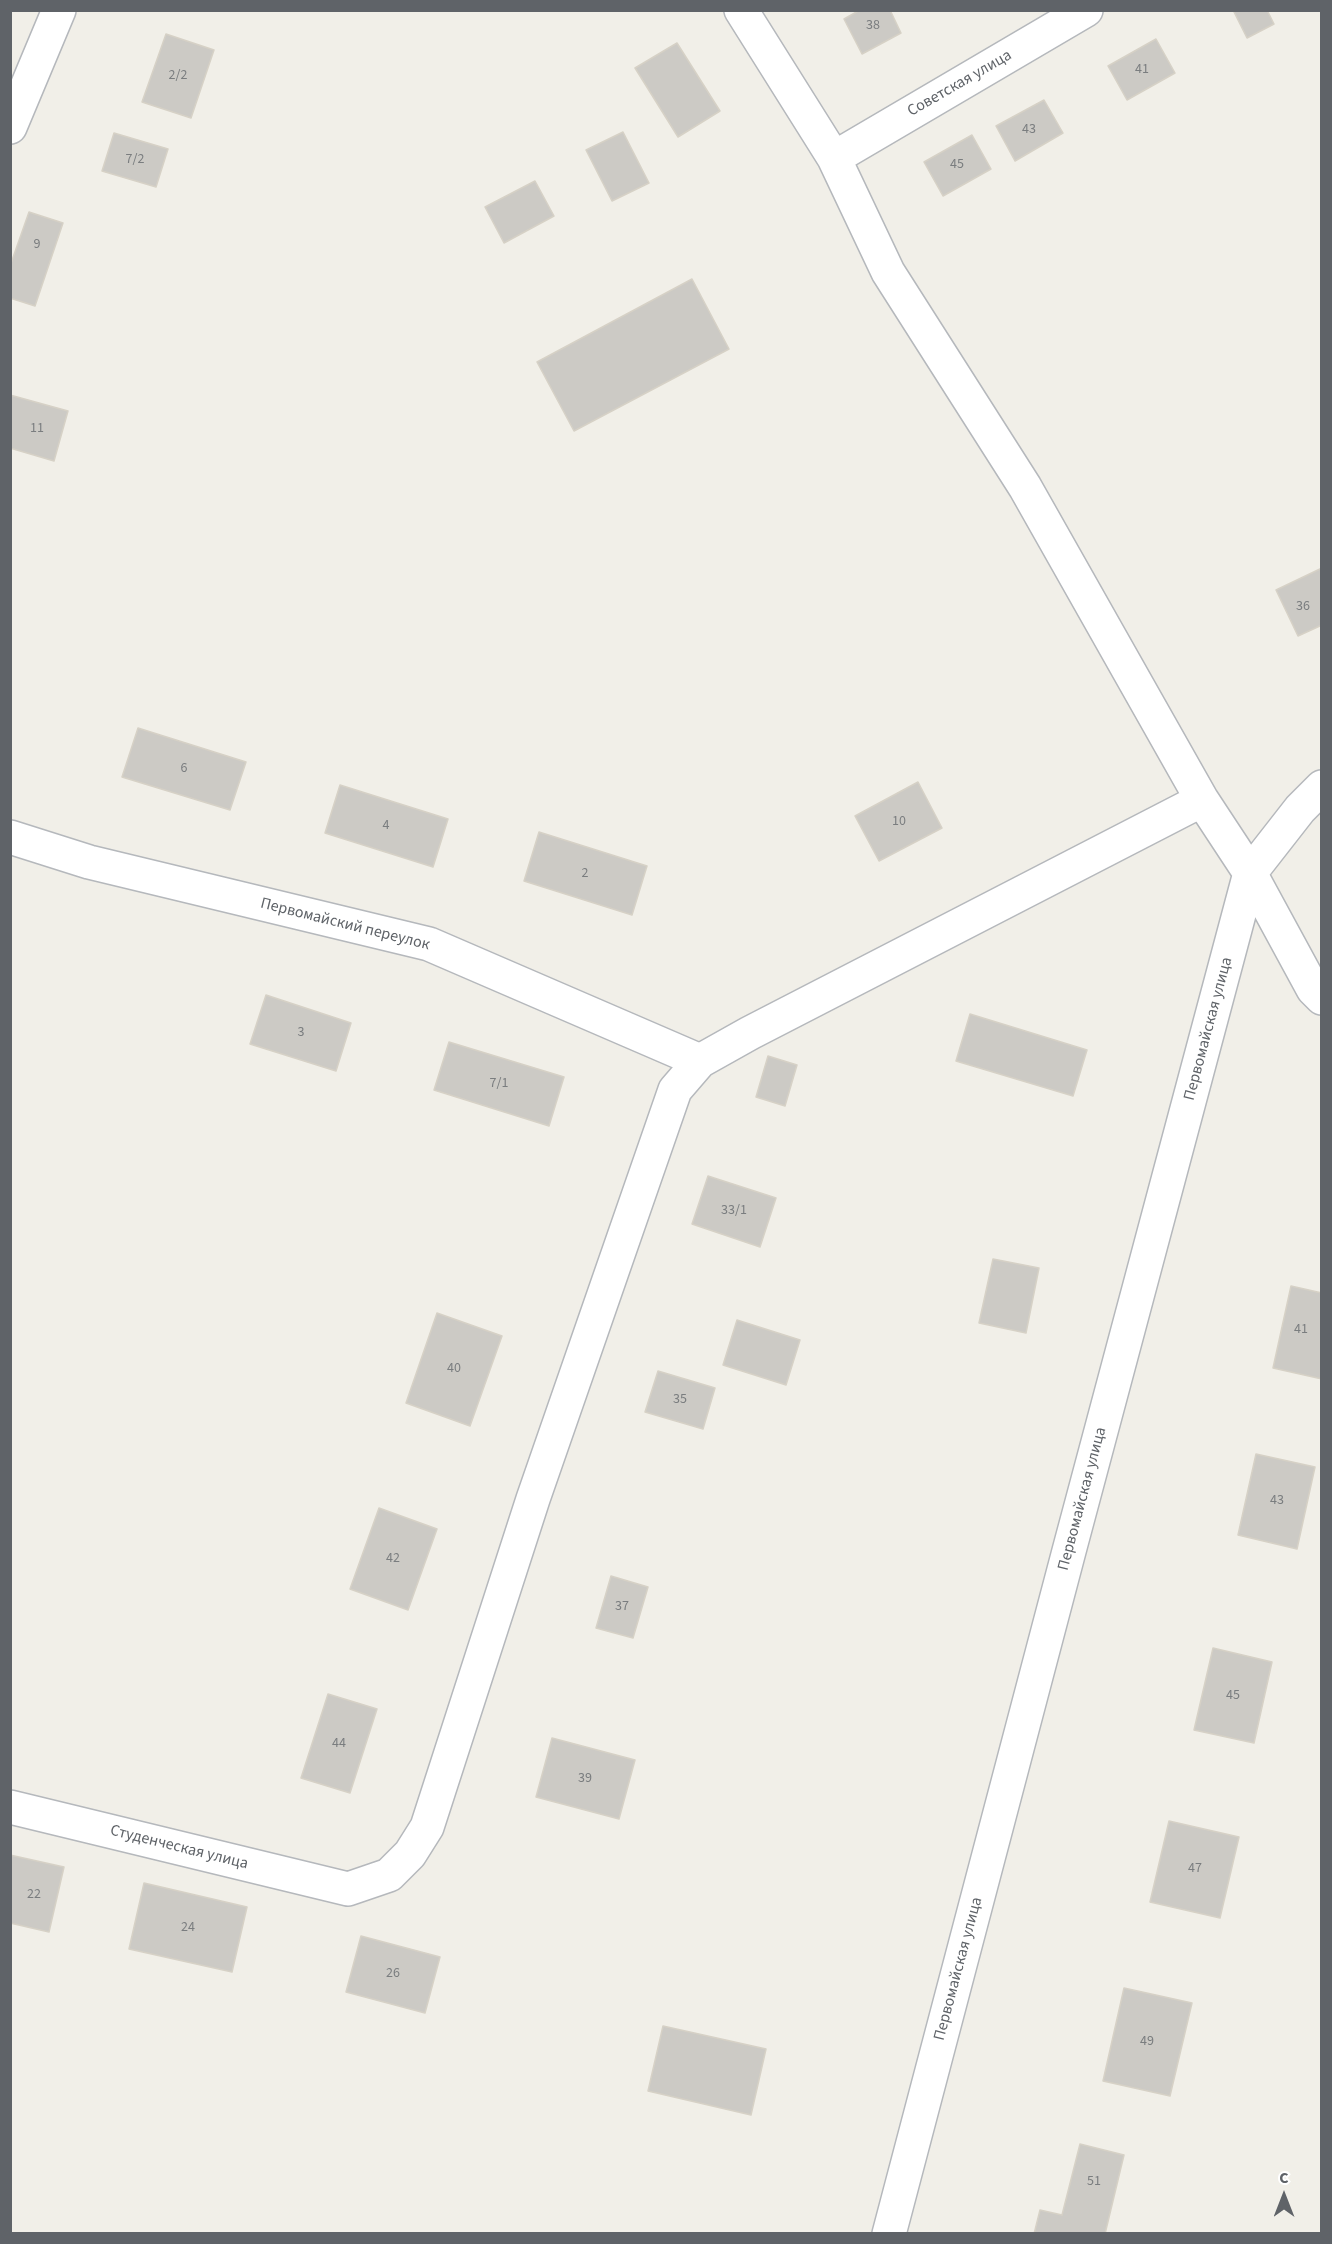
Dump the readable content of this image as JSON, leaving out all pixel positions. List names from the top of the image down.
{
  "streets": {
    "street": [
      "Советская улица",
      "Первомайский переулок",
      "Первомайская улица",
      "Студенческая улица"
    ]
  },
  "crossings": [
    ["Первомайский переулок", "Студенческая улица"]
  ],
  "house_numbers": [
    "38",
    "41",
    "2/2",
    "43",
    "7/2",
    "45",
    "9",
    "11",
    "36",
    "6",
    "10",
    "4",
    "2",
    "3",
    "7/1",
    "33/1",
    "41",
    "40",
    "35",
    "43",
    "42",
    "37",
    "45",
    "44",
    "39",
    "47",
    "22",
    "24",
    "26",
    "49",
    "51"
  ],
  "north": "top"
}
